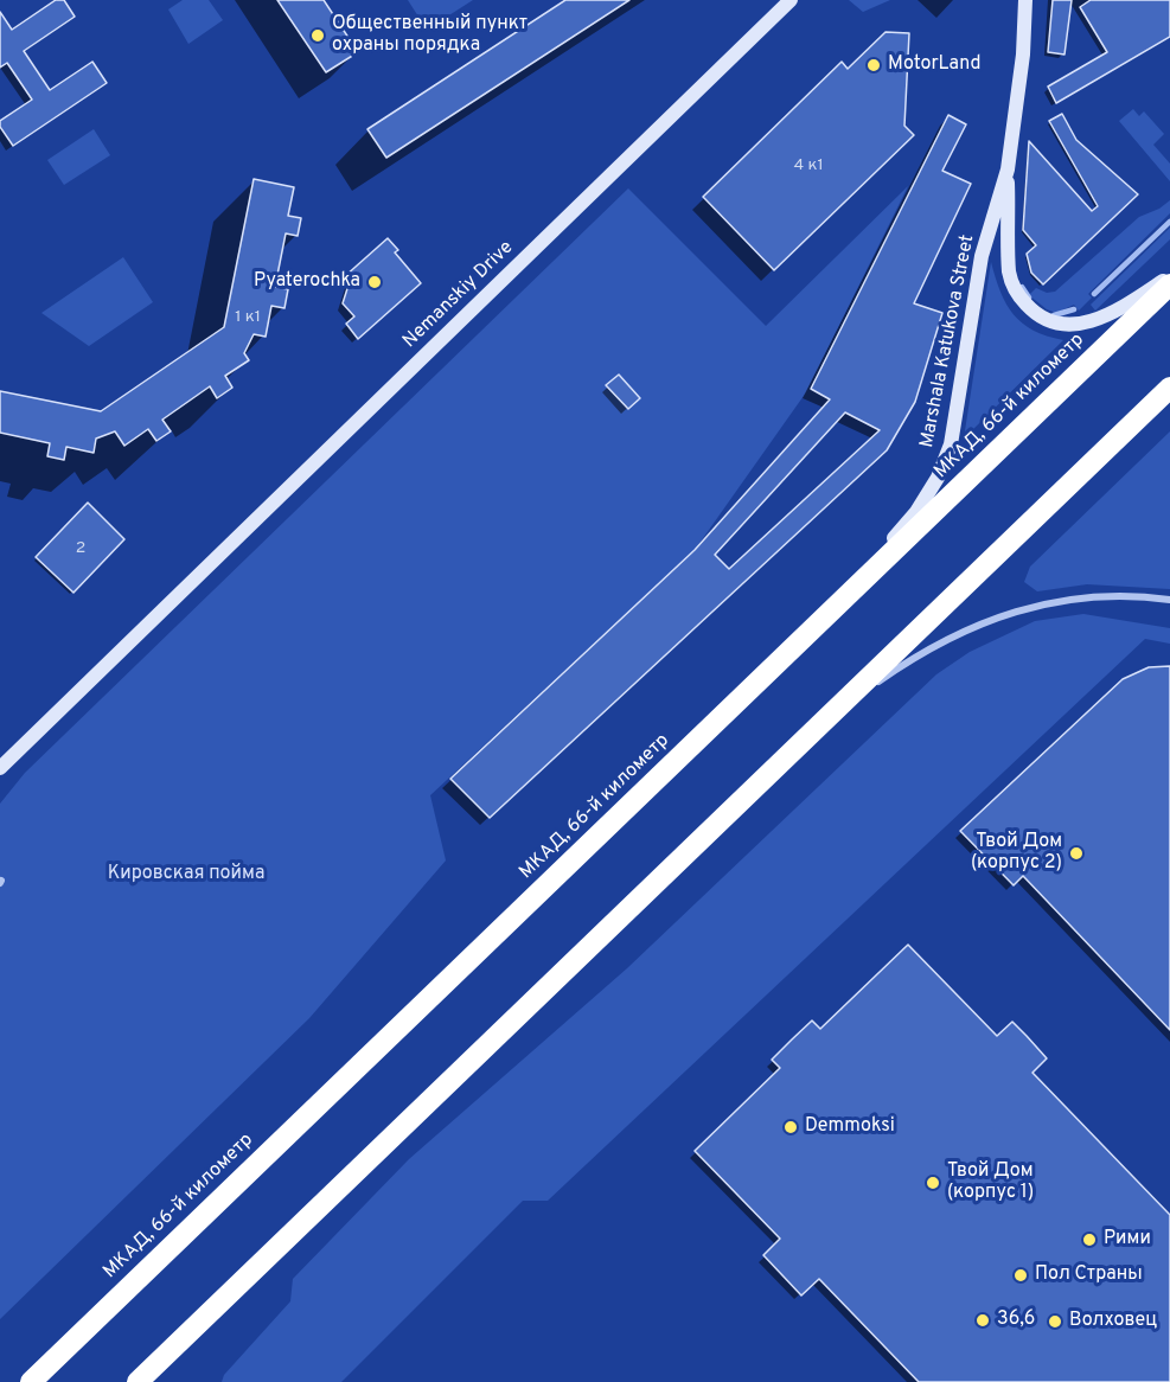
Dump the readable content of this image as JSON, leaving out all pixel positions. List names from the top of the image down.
{
  "streets": {
    "highway": ["МКАД, 66-й километр"],
    "street": ["Nemanskiy Drive", "Marshala Katukova Street"]
  },
  "crossings": [
    ["Marshala Katukova Street", "МКАД, 66-й километр"]
  ],
  "parks": ["Кировская пойма"],
  "places": [
    "Общественный пункт охраны порядка",
    "MotorLand",
    "Pyaterochka",
    "Твой Дом (корпус 2)",
    "Demmoksi",
    "Твой Дом (корпус 1)",
    "Рими",
    "Пол Страны",
    "36,6",
    "Волховец"
  ],
  "house_numbers": ["4 к1", "1 к1", "2"]
}
